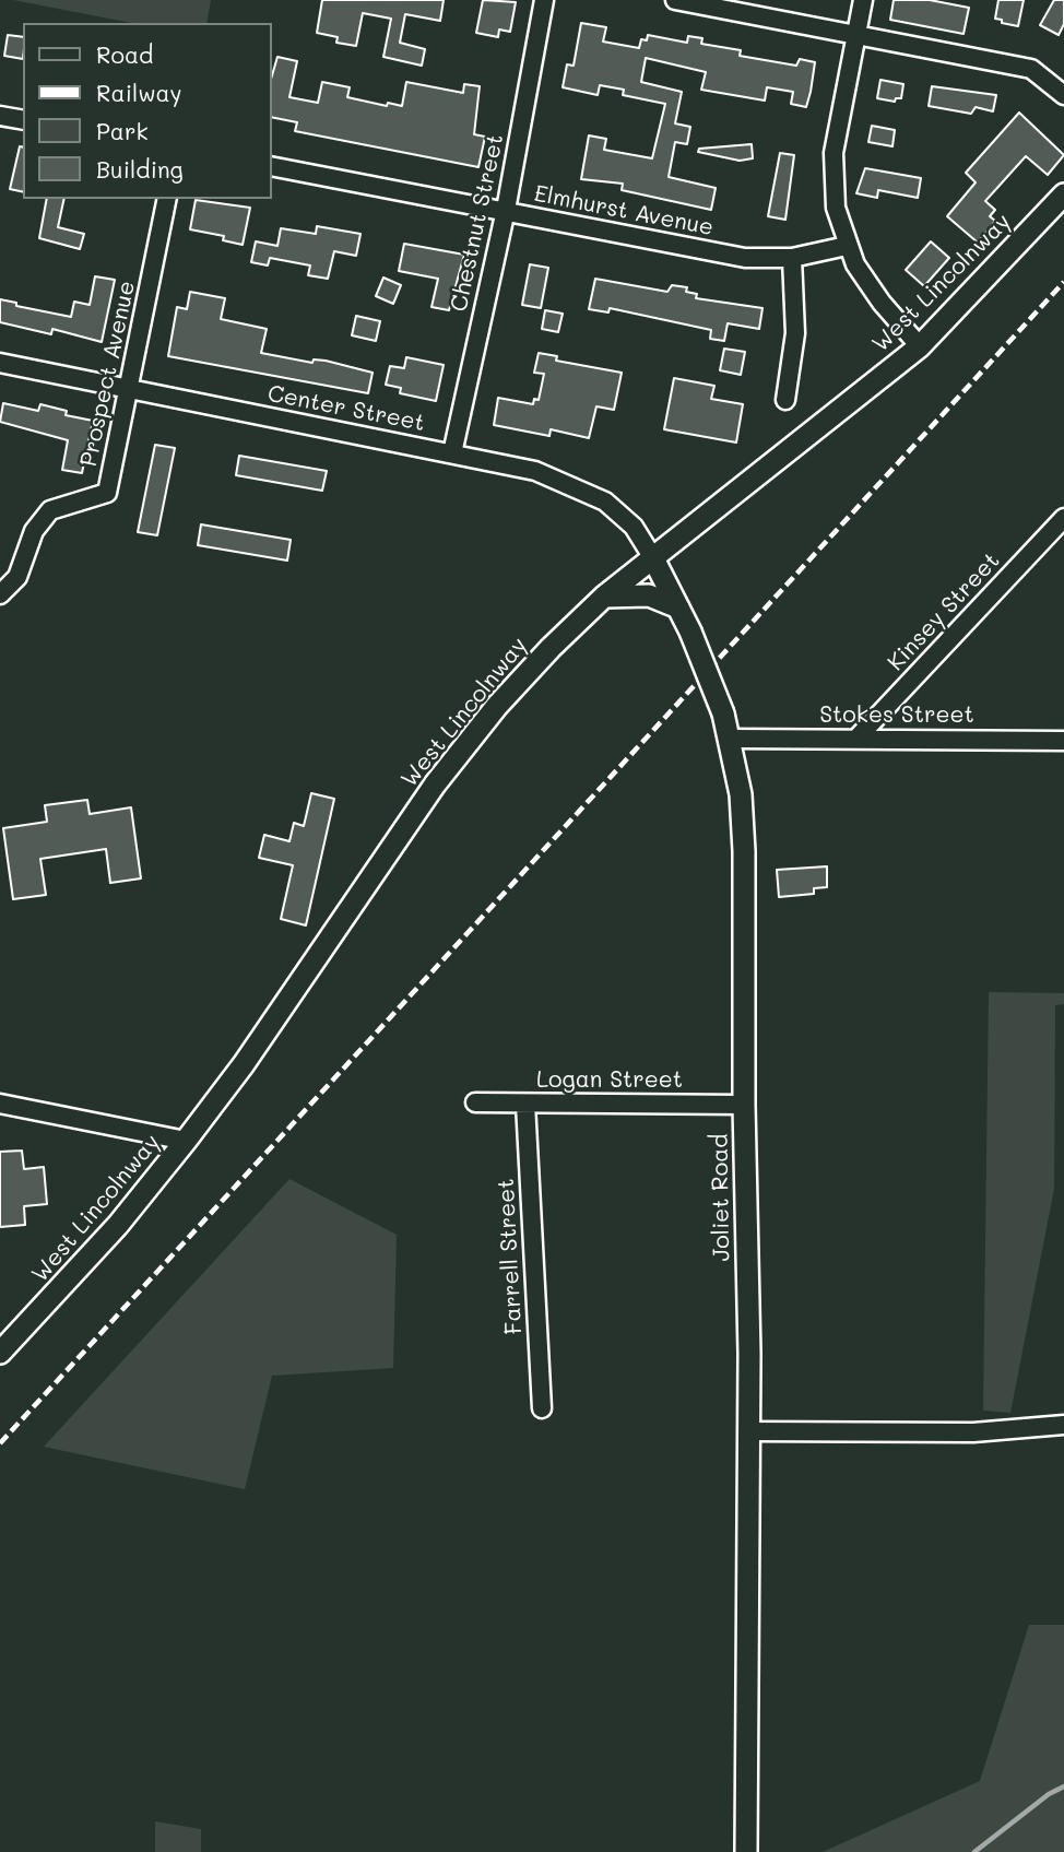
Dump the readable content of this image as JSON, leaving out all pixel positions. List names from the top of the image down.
{
  "streets": {
    "main road": ["West Lincolnway", "Joliet Road"],
    "street": [
      "Elmhurst Avenue",
      "Chestnut Street",
      "Prospect Avenue",
      "Center Street",
      "Kinsey Street",
      "Stokes Street",
      "Logan Street",
      "Farrell Street"
    ]
  },
  "crossings": [
    ["Elmhurst Avenue", "Chestnut Street"],
    ["Chestnut Street", "Center Street"],
    ["West Lincolnway", "Center Street"],
    ["West Lincolnway", "Joliet Road"],
    ["Prospect Avenue", "Center Street"],
    ["Center Street", "Joliet Road"],
    ["Kinsey Street", "Stokes Street"],
    ["Stokes Street", "Joliet Road"],
    ["Logan Street", "Joliet Road"],
    ["Logan Street", "Farrell Street"]
  ],
  "legend": [
    "Road",
    "Railway",
    "Park",
    "Building"
  ]
}
